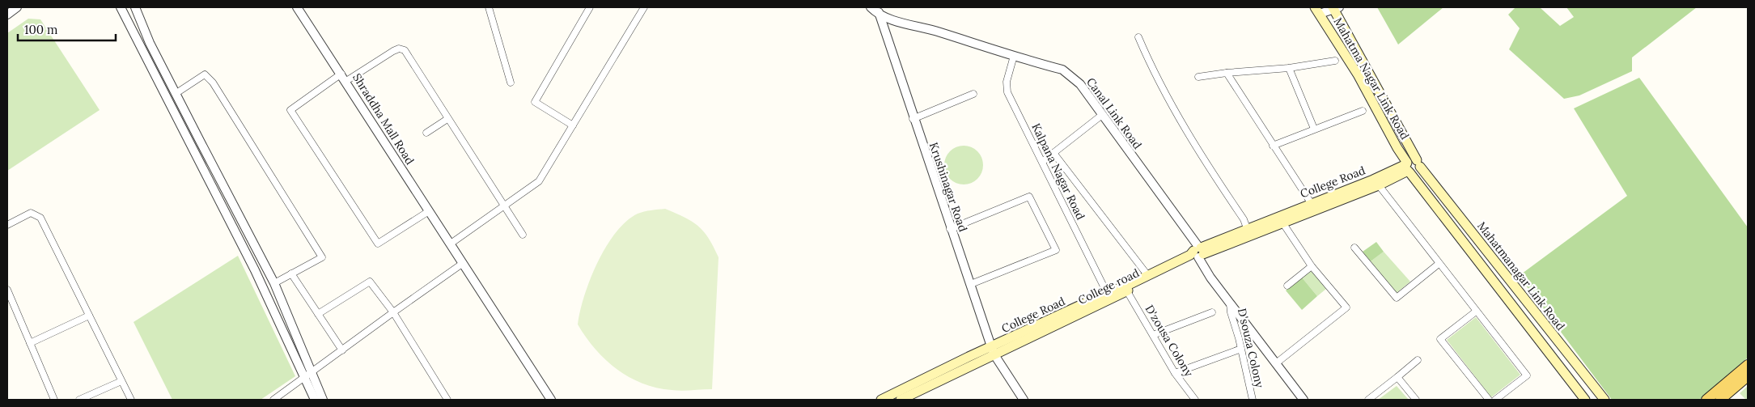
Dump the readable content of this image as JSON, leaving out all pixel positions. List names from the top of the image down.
{
  "streets": {
    "main road": [
      "Mahatma Nagar Link Road",
      "College Road",
      "Mahatmanagar Link Road",
      "College road"
    ],
    "street": [
      "Canal Link Road",
      "Shraddha Mall Road",
      "Kalpana Nagar Road",
      "Krushinagar Road",
      "D'zousa Colony",
      "D'souza Colony"
    ]
  },
  "crossings": [
    ["Mahatma Nagar Link Road", "College Road"],
    ["Mahatma Nagar Link Road", "Mahatmanagar Link Road"],
    ["Mahatma Nagar Link Road", "College road"],
    ["Canal Link Road", "Kalpana Nagar Road"],
    ["Canal Link Road", "College Road"],
    ["Canal Link Road", "Krushinagar Road"],
    ["Canal Link Road", "College road"],
    ["Canal Link Road", "D'souza Colony"],
    ["Kalpana Nagar Road", "College Road"],
    ["College Road", "Krushinagar Road"],
    ["College Road", "College road"],
    ["Krushinagar Road", "College road"],
    ["College road", "D'zousa Colony"]
  ],
  "scale_bar": "100 m"
}
